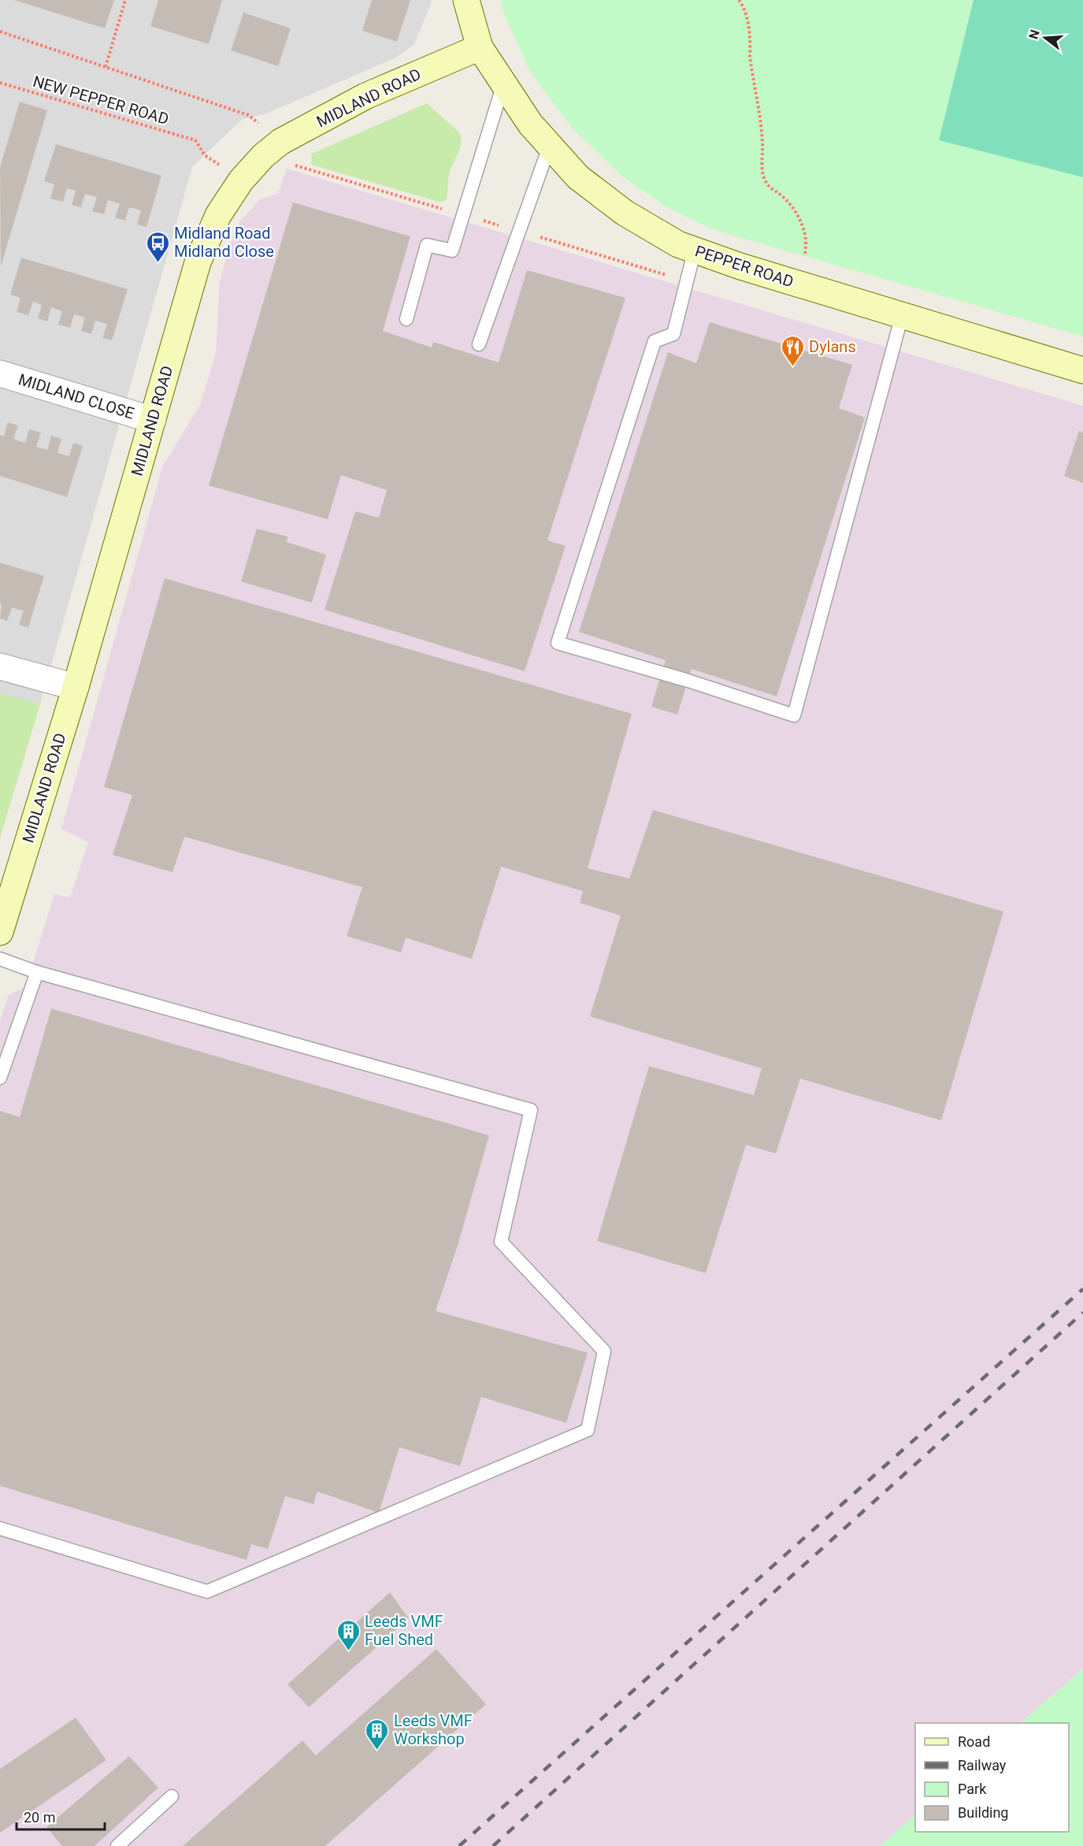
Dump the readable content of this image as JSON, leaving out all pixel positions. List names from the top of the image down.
{
  "streets": {
    "street": ["MIDLAND ROAD", "PEPPER ROAD", "MIDLAND CLOSE"],
    "path": ["NEW PEPPER ROAD"]
  },
  "crossings": [
    ["MIDLAND ROAD", "PEPPER ROAD"],
    ["MIDLAND ROAD", "MIDLAND CLOSE"]
  ],
  "places": {
    "bus stop": ["Midland Road Midland Close"],
    "restaurant": ["Dylans"],
    "building": ["Leeds VMF Fuel Shed", "Leeds VMF Workshop"]
  },
  "legend": [
    "Road",
    "Railway",
    "Park",
    "Building"
  ],
  "scale_bar": "20 m",
  "north": "left"
}
